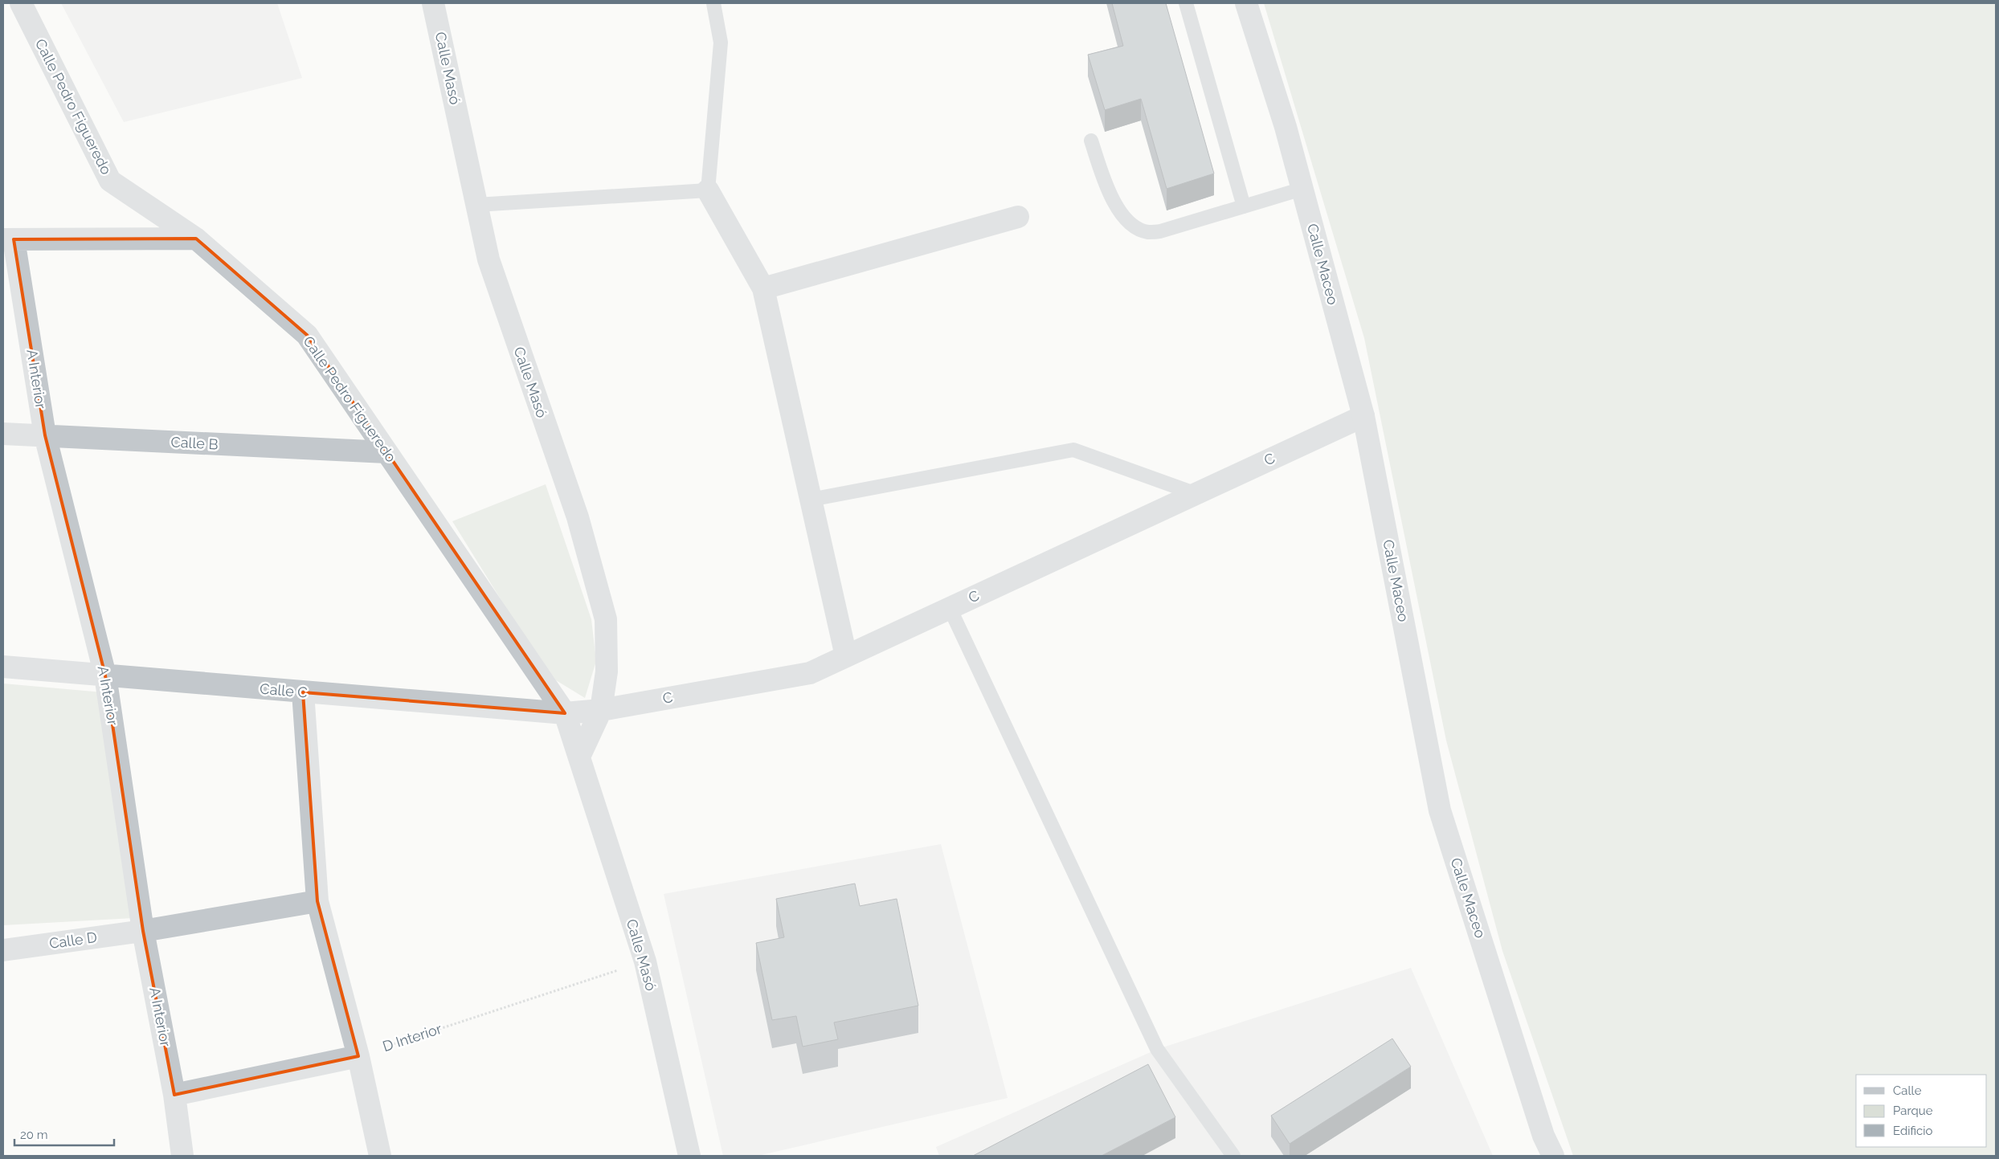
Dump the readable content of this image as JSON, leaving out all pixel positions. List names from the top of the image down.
{
  "streets": {
    "street": [
      "Calle Masó",
      "Calle Pedro Figueredo",
      "Calle Maceo",
      "A Interior",
      "Calle B",
      "C",
      "Calle C",
      "Calle D"
    ],
    "path": ["D Interior"]
  },
  "crossings": [
    ["Calle Masó", "Calle Pedro Figueredo"],
    ["Calle Masó", "C"],
    ["Calle Masó", "Calle C"],
    ["Calle Masó", "D Interior"],
    ["Calle Pedro Figueredo", "Calle B"],
    ["Calle Pedro Figueredo", "C"],
    ["Calle Pedro Figueredo", "Calle C"],
    ["Calle Maceo", "C"],
    ["A Interior", "Calle B"],
    ["A Interior", "Calle C"],
    ["A Interior", "Calle D"],
    ["C", "Calle C"]
  ],
  "legend": ["Calle", "Parque", "Edificio"],
  "scale_bar": "20 m"
}
